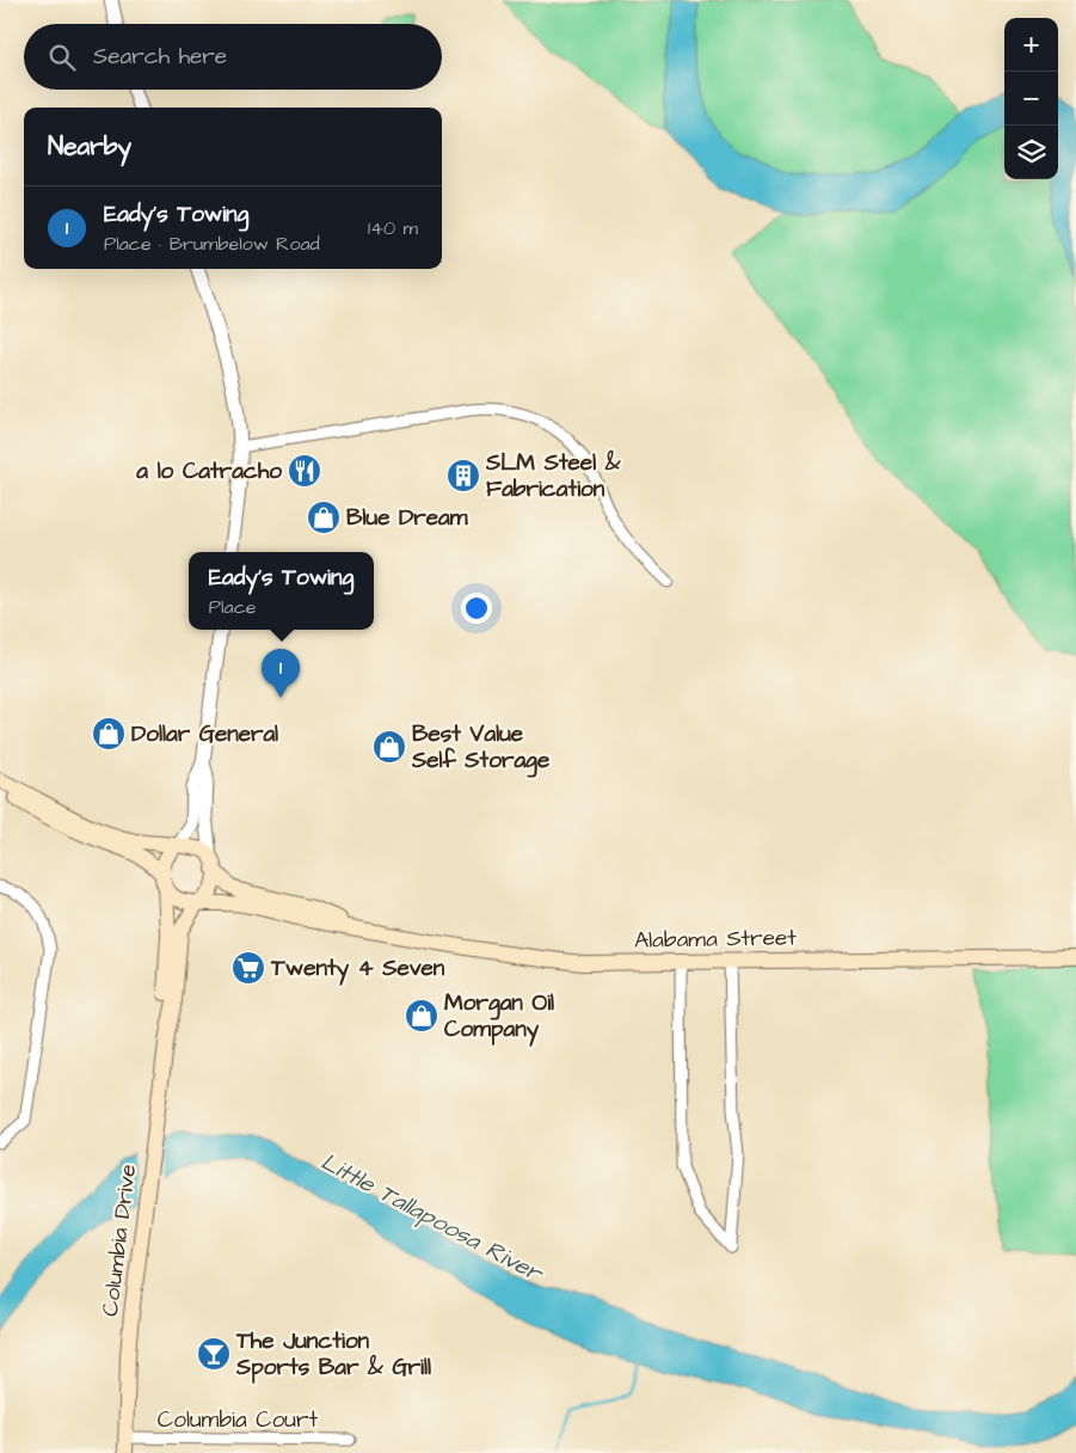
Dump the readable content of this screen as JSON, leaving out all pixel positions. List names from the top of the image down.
{
  "streets": {
    "main road": ["Alabama Street", "Columbia Drive"],
    "street": ["Columbia Court"]
  },
  "crossings": [
    ["Alabama Street", "Columbia Drive"],
    ["Columbia Drive", "Columbia Court"]
  ],
  "water": ["Little Tallapoosa River"],
  "places": {
    "restaurant": ["a lo Catracho"],
    "building": ["SLM Steel & Fabrication"],
    "shop": [
      "Blue Dream",
      "Dollar General",
      "Best Value Self Storage",
      "Morgan Oil Company"
    ],
    "supermarket": ["Twenty 4 Seven"],
    "bar": ["The Junction Sports Bar & Grill"]
  },
  "page": {
    "map_buttons": ["+", "−"],
    "search": "Search here",
    "heading": "Nearby",
    "list": [
      {
        "mark": "1",
        "name": "Eady's Towing",
        "note": "Place · Brumbelow Road",
        "value": "140 m"
      }
    ],
    "popup": ["Eady's Towing", "Place"],
    "pins": "1"
  }
}
